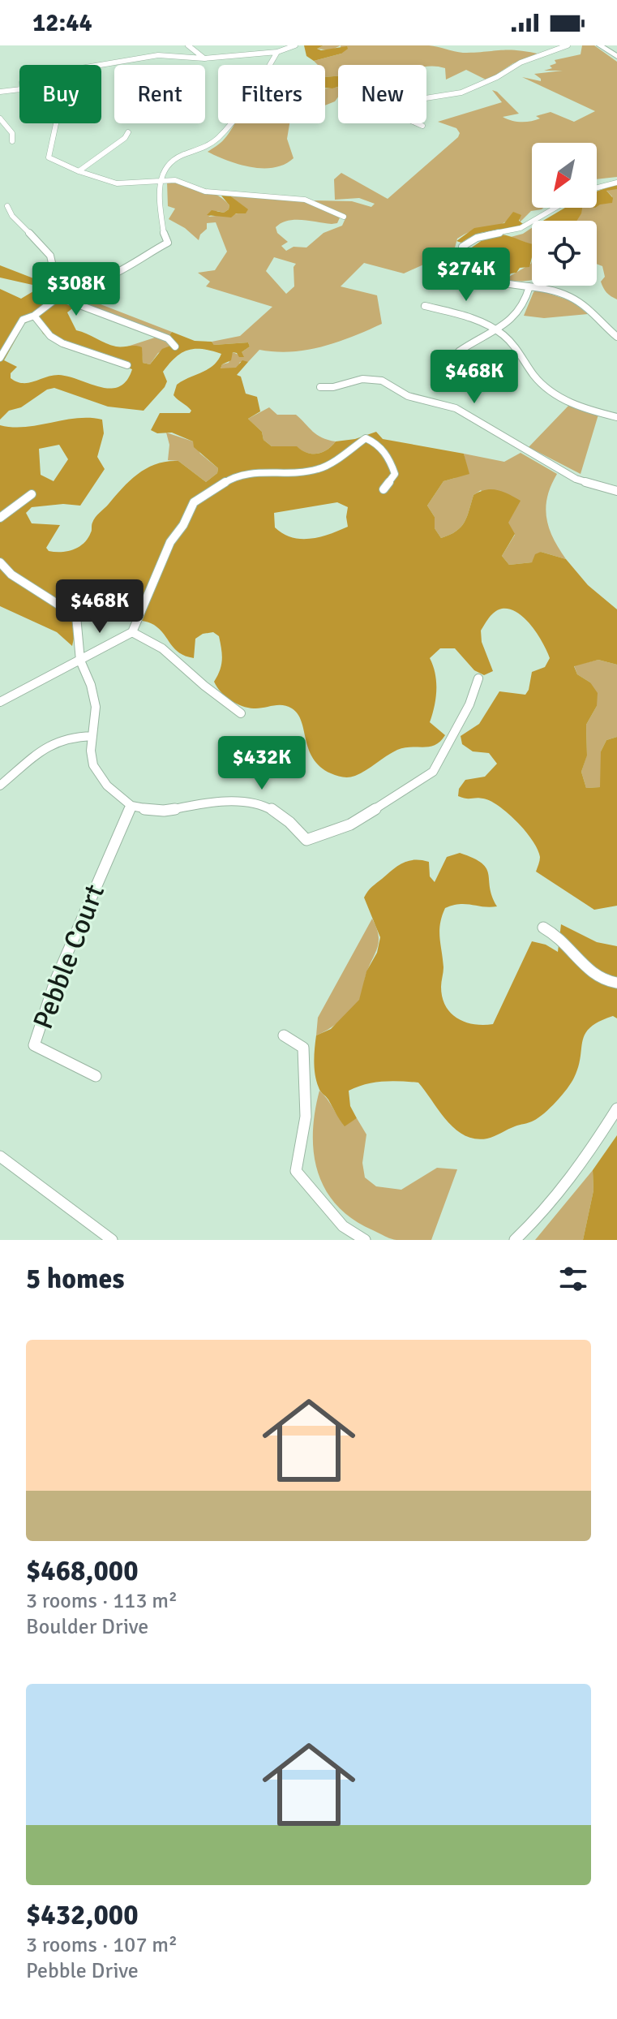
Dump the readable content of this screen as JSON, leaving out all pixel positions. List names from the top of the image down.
{
  "streets": {
    "street": ["Pebble Court"]
  },
  "north": "bottom left",
  "page": {
    "status": "12:44",
    "chip": [
      "Buy",
      "Rent",
      "Filters",
      "New"
    ],
    "price": [
      "$274K",
      "$308K",
      "$468K",
      "$468K",
      "$432K"
    ],
    "heading": "5 homes",
    "list": [
      {
        "name": "$468,000",
        "note": "3 rooms · 113 m² · Boulder Drive"
      },
      {
        "name": "$432,000",
        "note": "3 rooms · 107 m² · Pebble Drive"
      }
    ]
  }
}
